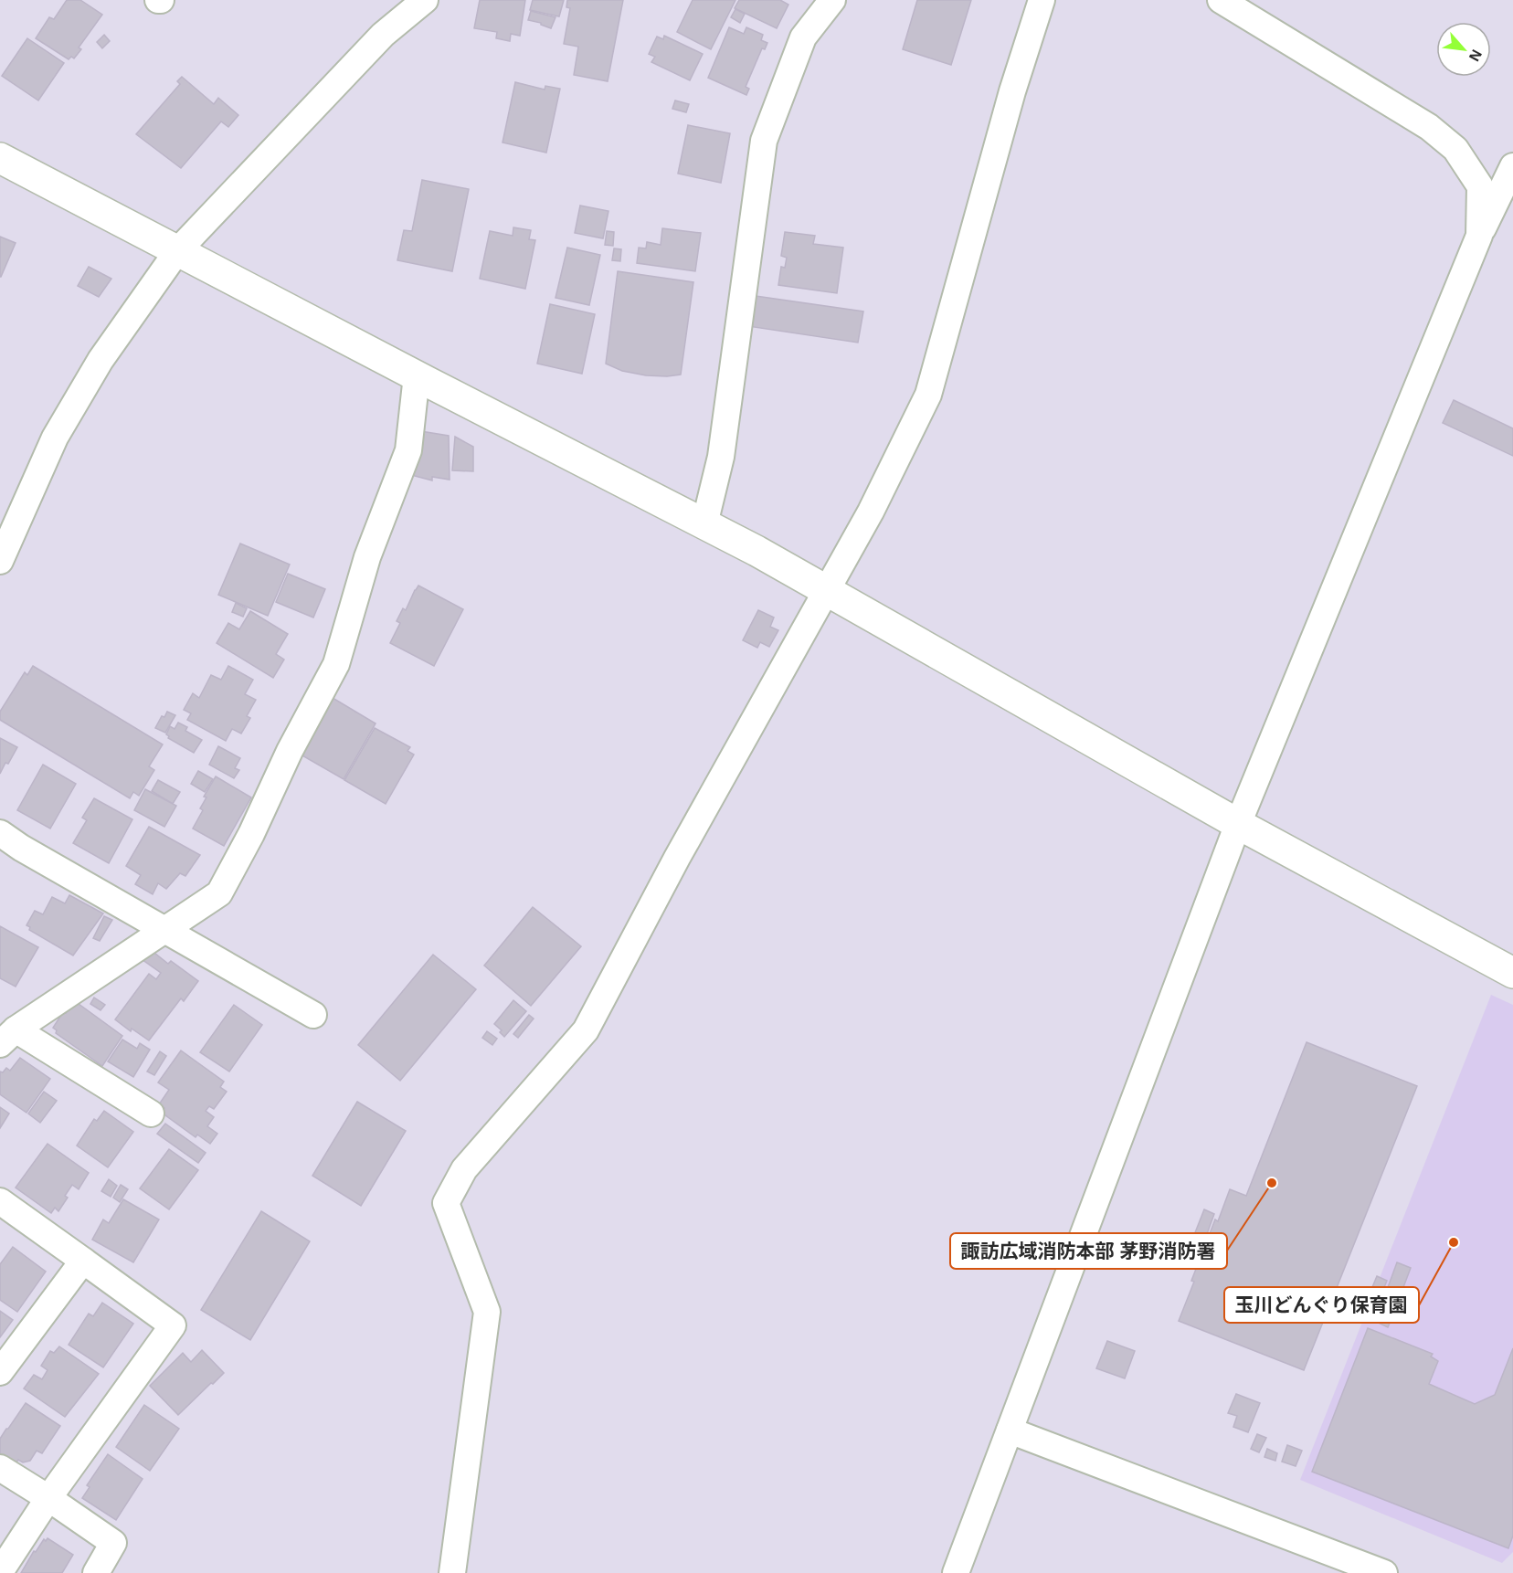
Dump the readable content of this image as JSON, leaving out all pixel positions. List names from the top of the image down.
{
  "places": ["諏訪広域消防本部 茅野消防署", "玉川どんぐり保育園"],
  "north": "bottom right"
}
